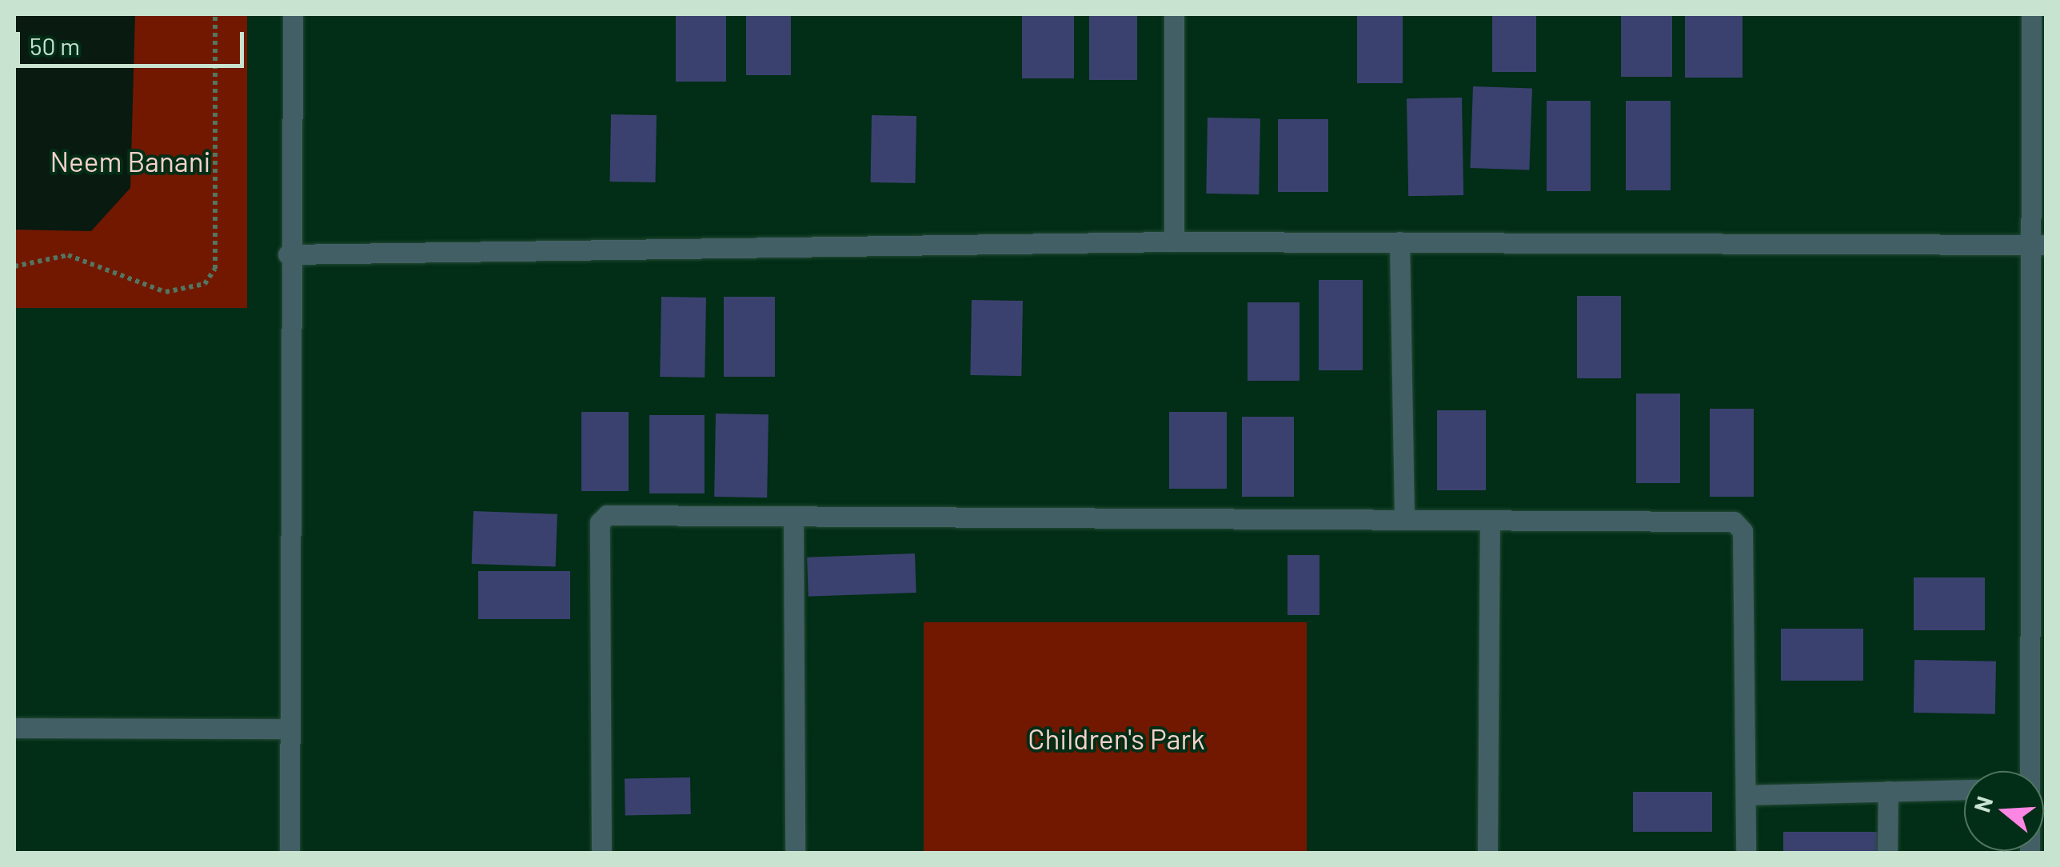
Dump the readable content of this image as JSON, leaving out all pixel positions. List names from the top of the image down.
{
  "parks": ["Neem Banani", "Children's Park"],
  "scale_bar": "50 m",
  "north": "left"
}
